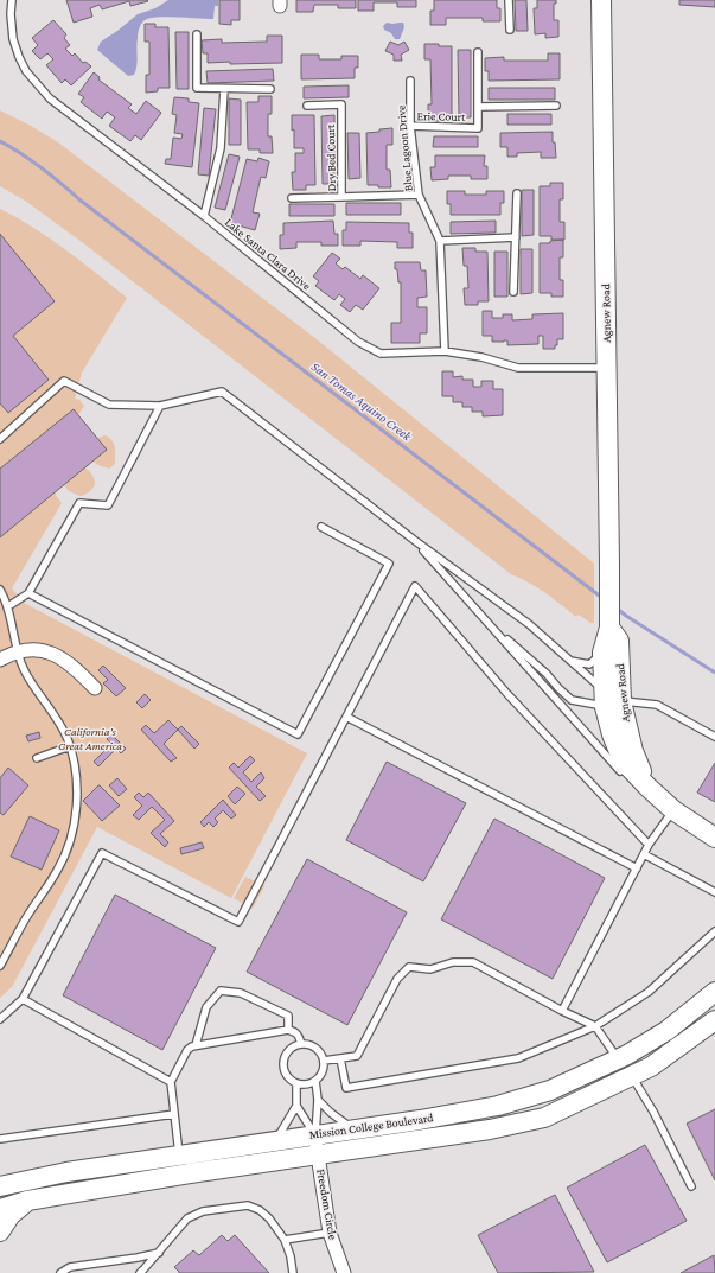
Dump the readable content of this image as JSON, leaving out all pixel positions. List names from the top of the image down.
{
  "streets": {
    "main road": ["Agnew Road", "Mission College Boulevard"],
    "street": ["Freedom Circle"],
    "lane": [
      "Erie Court",
      "Blue Lagoon Drive",
      "Dry Bed Court",
      "Lake Santa Clara Drive"
    ]
  },
  "crossings": [
    ["Erie Court", "Blue Lagoon Drive"],
    ["Blue Lagoon Drive", "Dry Bed Court"],
    ["Blue Lagoon Drive", "Lake Santa Clara Drive"],
    ["Lake Santa Clara Drive", "Agnew Road"],
    ["Mission College Boulevard", "Freedom Circle"]
  ],
  "water": ["San Tomas Aquino Creek"],
  "parks": ["California's Great America"]
}
